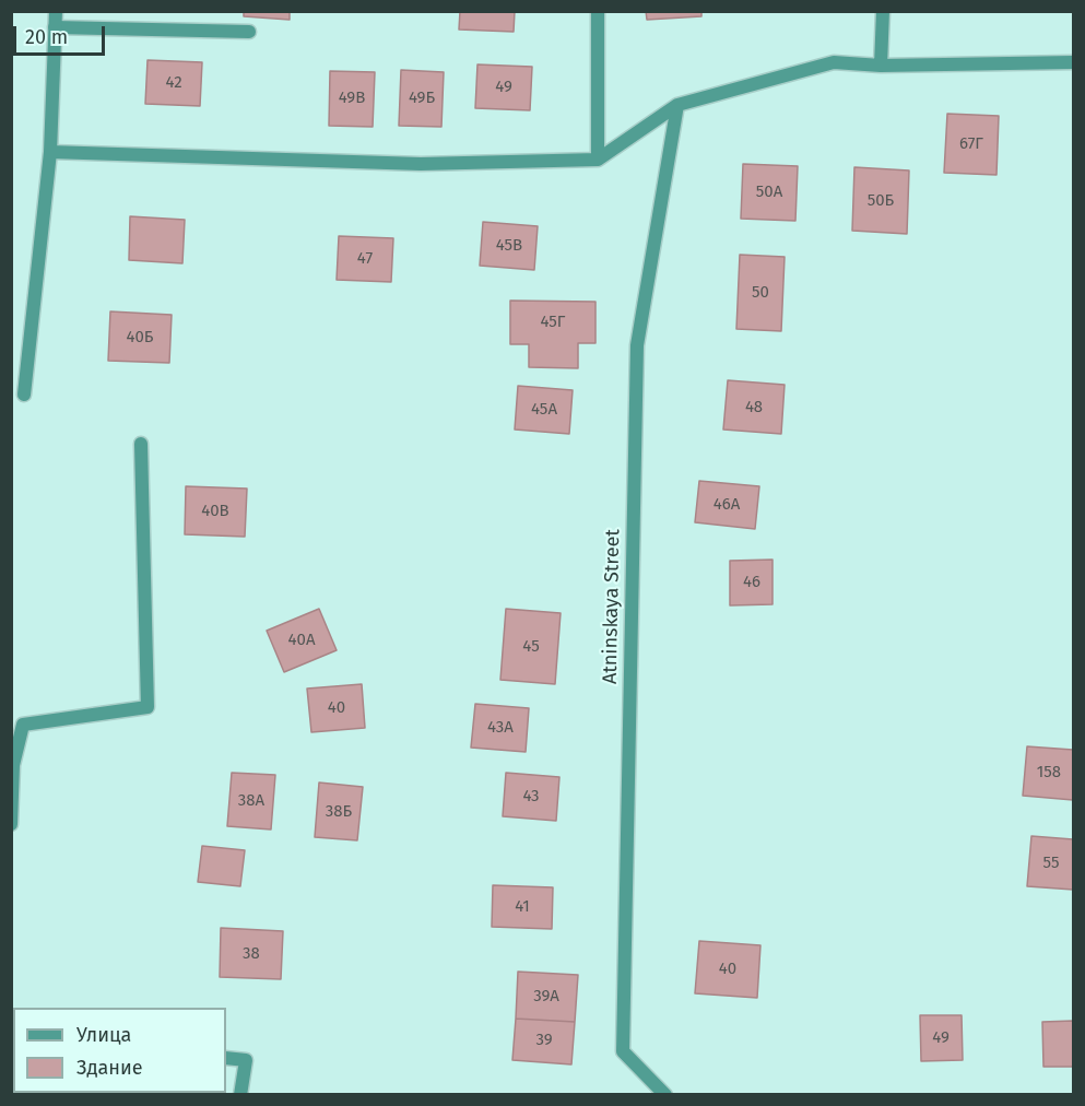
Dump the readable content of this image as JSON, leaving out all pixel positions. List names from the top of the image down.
{
  "streets": {
    "street": ["Atninskaya Street"]
  },
  "house_numbers": [
    "42",
    "49",
    "49В",
    "49Б",
    "67Г",
    "50А",
    "50Б",
    "45В",
    "47",
    "50",
    "45Г",
    "40Б",
    "48",
    "45А",
    "46А",
    "40В",
    "46",
    "40А",
    "45",
    "40",
    "43А",
    "158",
    "43",
    "38А",
    "38Б",
    "55",
    "41",
    "38",
    "40",
    "39А",
    "49",
    "39"
  ],
  "legend": ["Улица", "Здание"],
  "scale_bar": "20 m"
}
